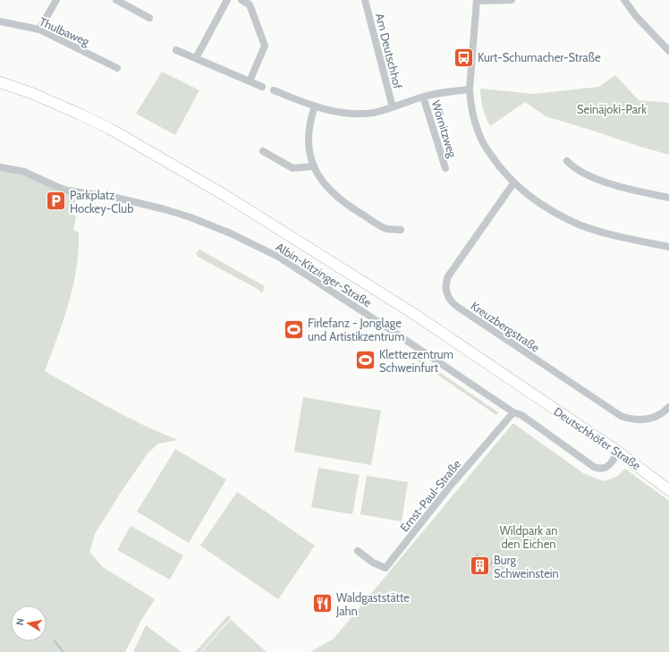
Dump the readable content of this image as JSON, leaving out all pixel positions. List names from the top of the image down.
{
  "streets": {
    "main road": ["Deutschhöfer Straße"],
    "street": [
      "Thulbaweg",
      "Am Deutschhof",
      "Wörnitzweg",
      "Albin-Kitzinger-Straße",
      "Kreuzbergstraße",
      "Ernst-Paul-Straße"
    ]
  },
  "crossings": [
    ["Albin-Kitzinger-Straße", "Deutschhöfer Straße"],
    ["Albin-Kitzinger-Straße", "Ernst-Paul-Straße"]
  ],
  "parks": ["Seinäjoki-Park", "Wildpark an den Eichen"],
  "places": {
    "bus stop": ["Kurt-Schumacher-Straße"],
    "parking": ["Parkplatz Hockey-Club"],
    "sports": ["Firlefanz - Jonglage und Artistikzentrum", "Kletterzentrum Schweinfurt"],
    "building": ["Burg Schweinstein"],
    "restaurant": ["Waldgaststätte Jahn"]
  },
  "north": "left"
}
